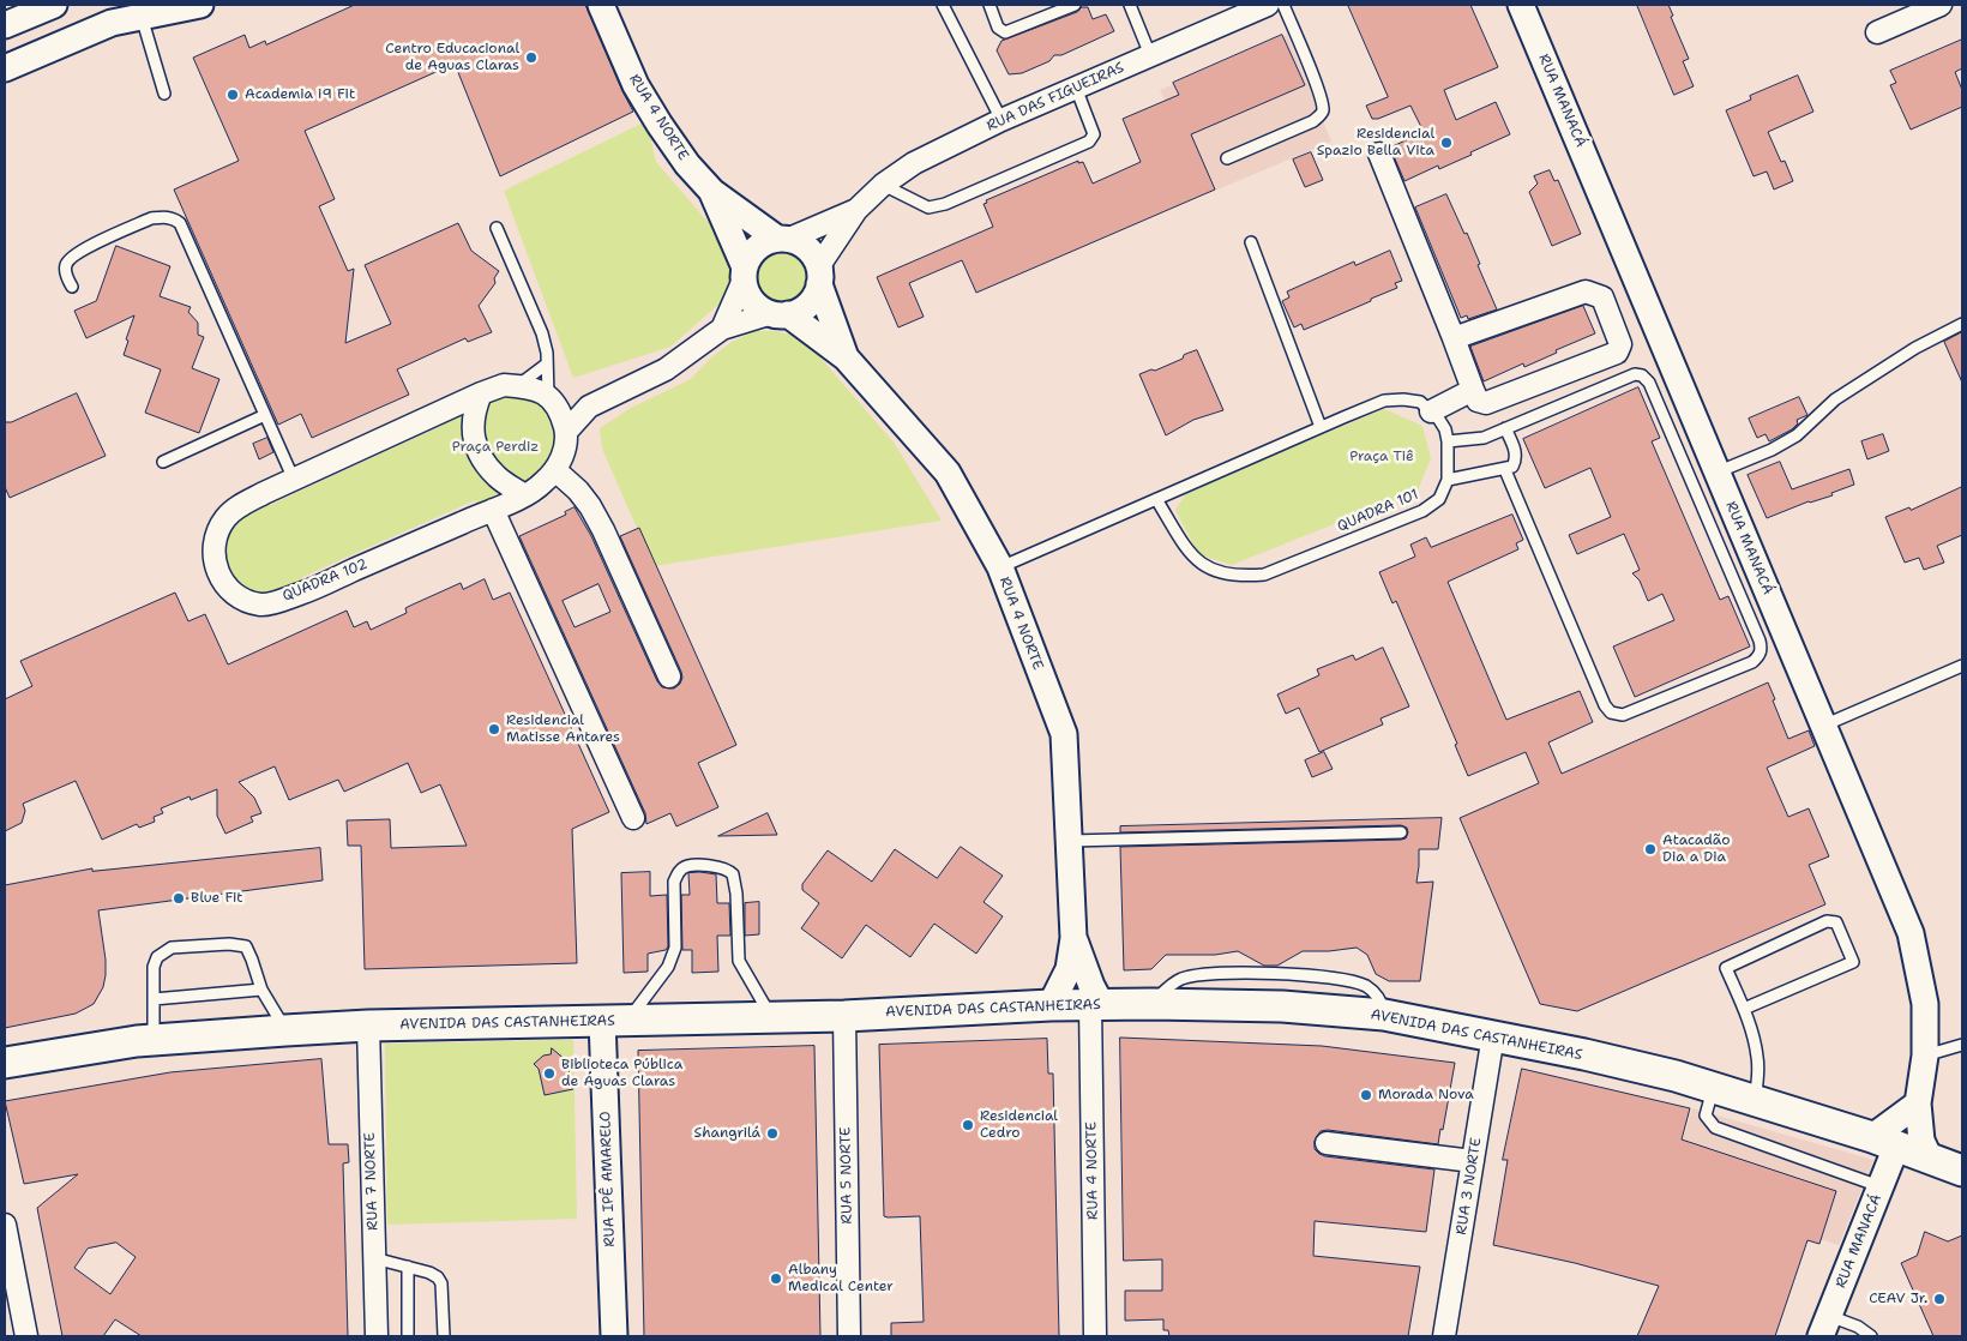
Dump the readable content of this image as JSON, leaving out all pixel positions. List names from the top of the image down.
{
  "streets": {
    "main road": ["AVENIDA DAS CASTANHEIRAS"],
    "street": [
      "RUA DAS FIGUEIRAS",
      "RUA MANACÁ",
      "RUA 4 NORTE",
      "QUADRA 102",
      "RUA 5 NORTE",
      "RUA IPÊ AMARELO",
      "RUA 7 NORTE",
      "RUA 3 NORTE"
    ],
    "lane": ["QUADRA 101"]
  },
  "crossings": [
    ["RUA DAS FIGUEIRAS", "RUA 4 NORTE"],
    ["RUA DAS FIGUEIRAS", "QUADRA 102"],
    ["RUA MANACÁ", "AVENIDA DAS CASTANHEIRAS"],
    ["RUA 4 NORTE", "QUADRA 102"],
    ["RUA 4 NORTE", "AVENIDA DAS CASTANHEIRAS"],
    ["AVENIDA DAS CASTANHEIRAS", "RUA 5 NORTE"],
    ["AVENIDA DAS CASTANHEIRAS", "RUA IPÊ AMARELO"],
    ["AVENIDA DAS CASTANHEIRAS", "RUA 7 NORTE"],
    ["AVENIDA DAS CASTANHEIRAS", "RUA 3 NORTE"]
  ],
  "parks": ["Praça Perdiz", "Praça Tiê"],
  "places": [
    "Centro Educacional de Aguas Claras",
    "Academia i9 Fit",
    "Residencial Spazio Bella Vita",
    "Residencial Matisse Antares",
    "Atacadão Dia a Dia",
    "Blue Fit",
    "Biblioteca Pública de Águas Claras",
    "Morada Nova",
    "Residencial Cedro",
    "Shangrilá",
    "Albany Medical Center",
    "CEAV Jr."
  ]
}
